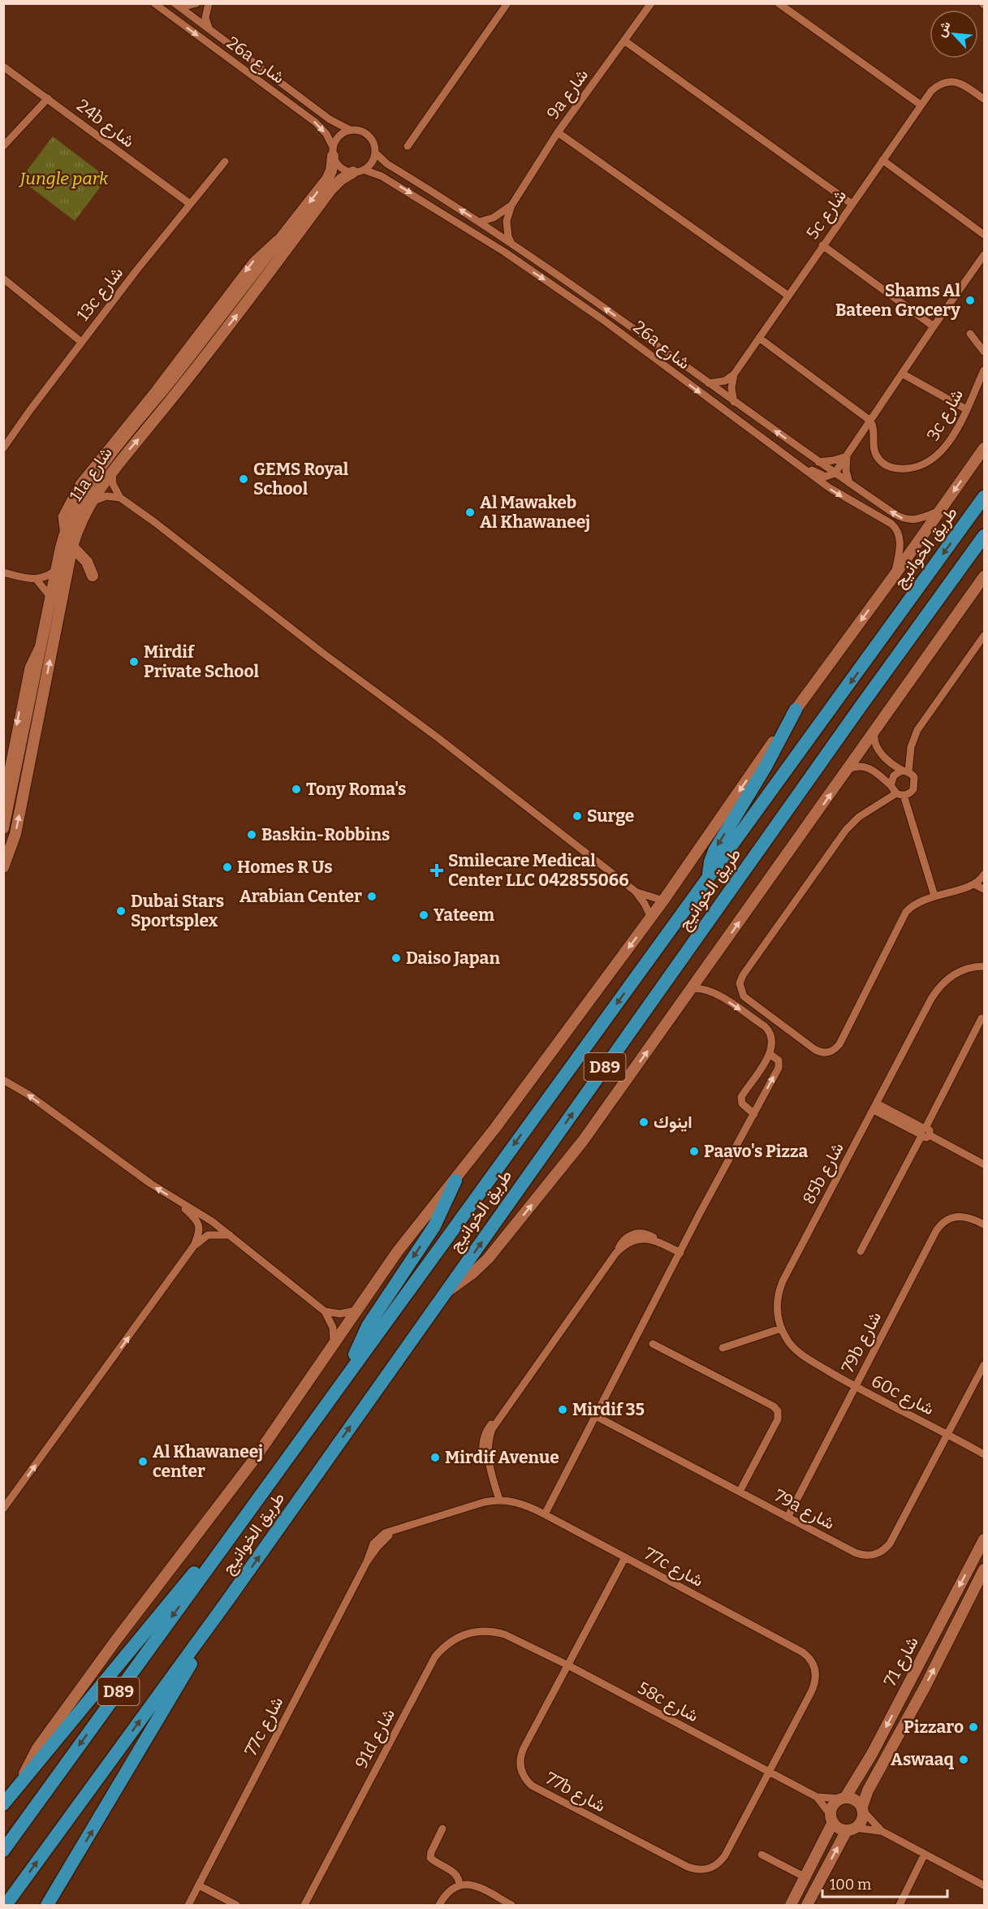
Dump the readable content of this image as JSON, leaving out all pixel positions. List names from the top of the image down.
{
  "streets": {
    "highway": ["طريق الخوانيج", "D89"],
    "street": [
      "26a شارع",
      "9a شارع",
      "24b شارع",
      "5c شارع",
      "13c شارع",
      "3c شارع",
      "11a شارع",
      "85b شارع",
      "79b شارع",
      "60c شارع",
      "79a شارع",
      "77c شارع",
      "شارع 71",
      "58c شارع",
      "91d شارع",
      "77b شارع"
    ]
  },
  "crossings": [
    ["26a شارع", "9a شارع"],
    ["26a شارع", "11a شارع"],
    ["24b شارع", "13c شارع"],
    ["85b شارع", "60c شارع"],
    ["79b شارع", "60c شارع"],
    ["79b شارع", "79a شارع"],
    ["60c شارع", "79a شارع"],
    ["77c شارع", "58c شارع"],
    ["77c شارع", "77b شارع"],
    ["شارع 71", "58c شارع"],
    ["58c شارع", "91d شارع"],
    ["58c شارع", "77b شارع"]
  ],
  "parks": ["Jungle park"],
  "places": {
    "other": [
      "Shams Al Bateen Grocery",
      "GEMS Royal School",
      "Al Mawakeb Al Khawaneej",
      "Mirdif Private School",
      "Tony Roma's",
      "Surge",
      "Baskin-Robbins",
      "Homes R Us",
      "Arabian Center",
      "Dubai Stars Sportsplex",
      "Yateem",
      "Daiso Japan",
      "اينوك",
      "Paavo's Pizza",
      "Mirdif 35",
      "Mirdif Avenue",
      "Al Khawaneej center",
      "Pizzaro",
      "Aswaaq"
    ],
    "health": ["Smilecare Medical Center LLC 042855066"]
  },
  "scale_bar": "100 m",
  "north": "top left"
}
